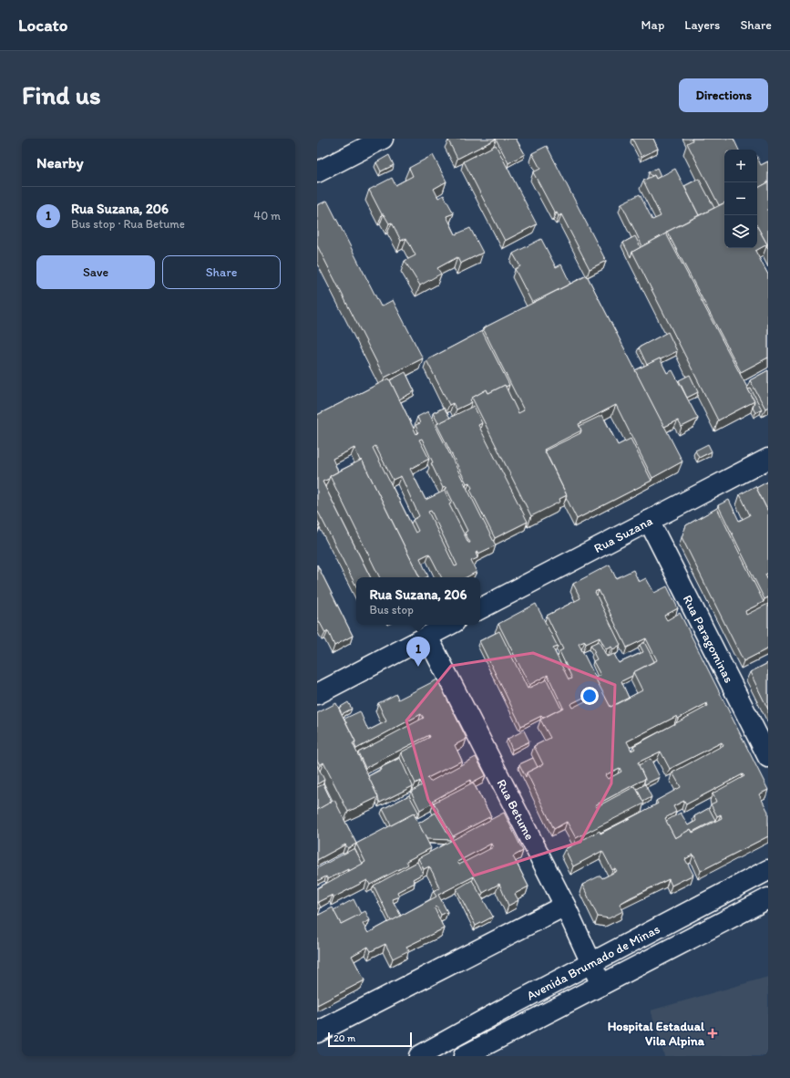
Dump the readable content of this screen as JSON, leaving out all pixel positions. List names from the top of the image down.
{
  "streets": {
    "street": [
      "Rua Suzana",
      "Rua Paragominas",
      "Rua Betume",
      "Avenida Brumado de Minas"
    ]
  },
  "crossings": [
    ["Rua Suzana", "Rua Paragominas"],
    ["Rua Betume", "Avenida Brumado de Minas"]
  ],
  "places": {
    "health": ["Hospital Estadual Vila Alpina"]
  },
  "scale_bar": "20 m",
  "page": {
    "header": "Locato",
    "nav": ["Map", "Layers", "Share"],
    "buttons": [
      "Directions",
      ["Save", "Share"]
    ],
    "title": "Find us",
    "heading": "Nearby",
    "map_buttons": ["+", "−"],
    "list": [
      {
        "mark": "1",
        "name": "Rua Suzana, 206",
        "note": "Bus stop · Rua Betume",
        "value": "40 m"
      }
    ],
    "popup": ["Rua Suzana, 206", "Bus stop"],
    "pins": "1",
    "scale": "20 m"
  }
}
